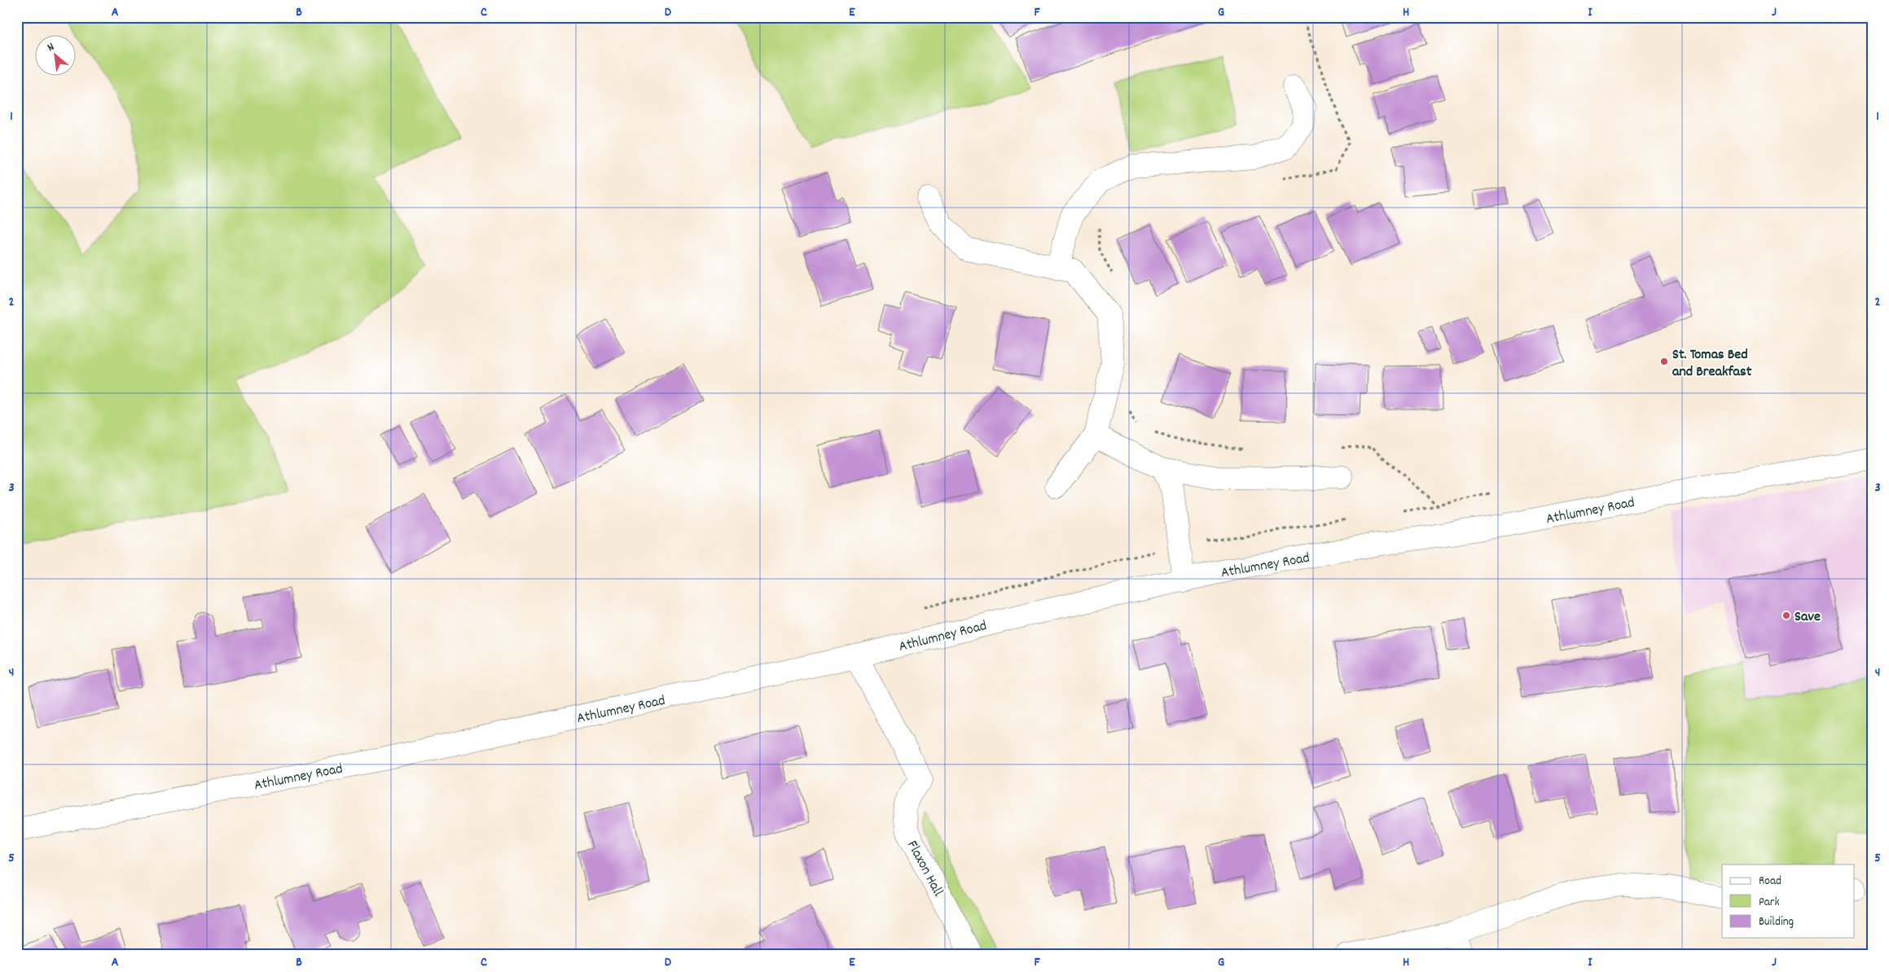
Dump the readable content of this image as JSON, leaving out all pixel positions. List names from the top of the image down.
{
  "streets": {
    "street": ["Athlumney Road", "Flaxon Hall"]
  },
  "crossings": [
    ["Athlumney Road", "Flaxon Hall"]
  ],
  "places": ["St. Tomas Bed and Breakfast", "Save"],
  "legend": ["Road", "Park", "Building"],
  "north": "top left",
  "grid": {
    "columns": [
      "A",
      "B",
      "C",
      "D",
      "E",
      "F",
      "G",
      "H",
      "I",
      "J"
    ],
    "rows": [
      "1",
      "2",
      "3",
      "4",
      "5"
    ]
  }
}
